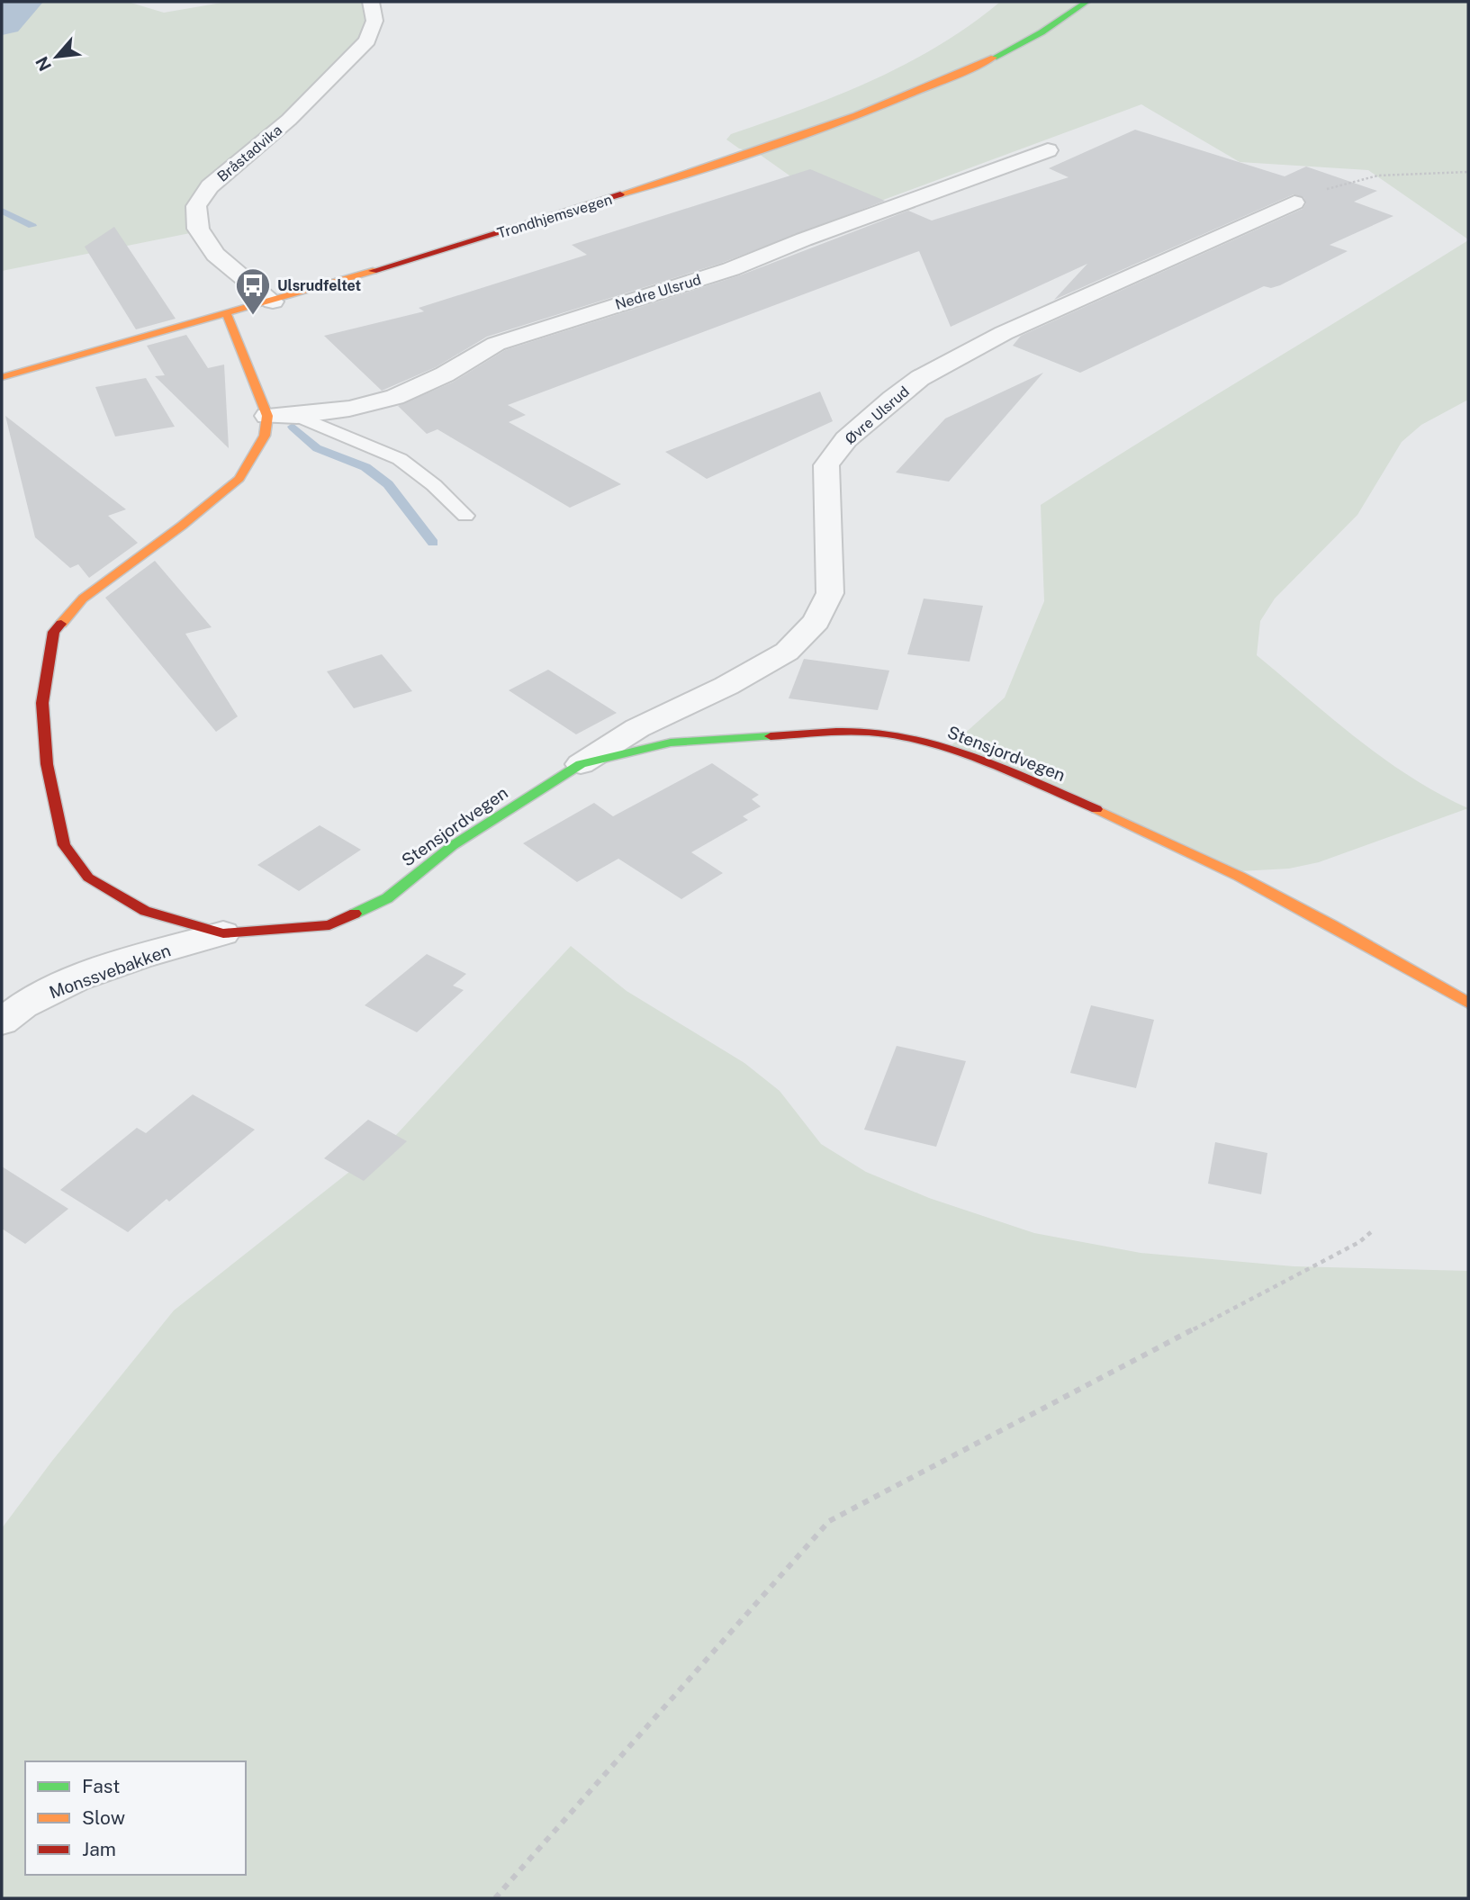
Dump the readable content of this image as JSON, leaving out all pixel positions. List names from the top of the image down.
{
  "streets": {
    "street": [
      "Bråstadvika",
      "Trondhjemsvegen",
      "Nedre Ulsrud",
      "Øvre Ulsrud",
      "Stensjordvegen",
      "Monssvebakken"
    ]
  },
  "crossings": [
    ["Bråstadvika", "Trondhjemsvegen"],
    ["Nedre Ulsrud", "Stensjordvegen"],
    ["Øvre Ulsrud", "Stensjordvegen"],
    ["Stensjordvegen", "Monssvebakken"]
  ],
  "places": {
    "bus stop": ["Ulsrudfeltet"]
  },
  "legend": ["Fast", "Slow", "Jam"],
  "north": "bottom left"
}
